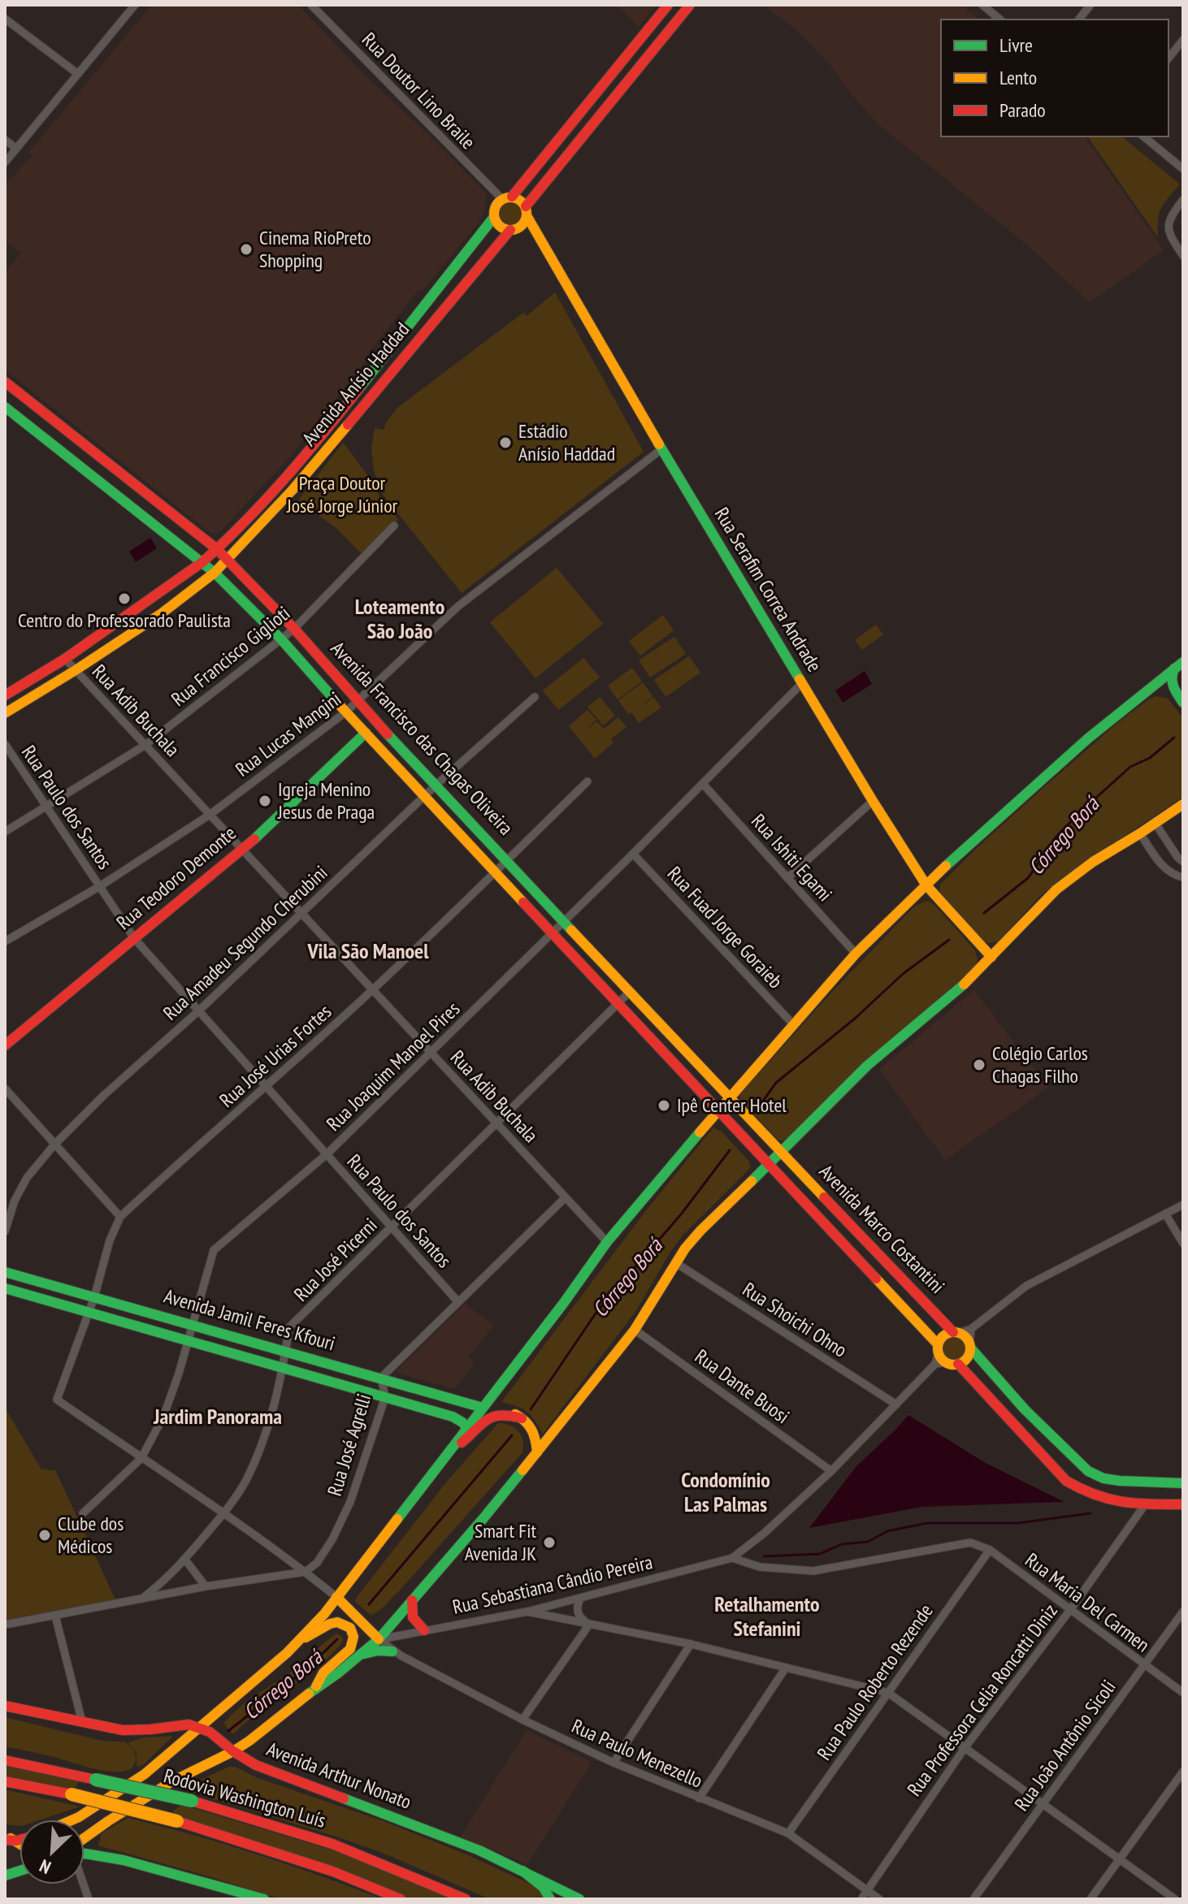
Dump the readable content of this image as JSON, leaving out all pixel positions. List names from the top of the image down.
{
  "streets": {
    "main road": [
      "Avenida Anísio Haddad",
      "Rua Serafim Correa Andrade",
      "Avenida Francisco das Chagas Oliveira",
      "Rua Teodoro Demonte",
      "Avenida Marco Costantini",
      "Avenida Jamil Feres Kfouri",
      "Avenida Arthur Nonato",
      "Rodovia Washington Luís"
    ],
    "street": [
      "Rua Doutor Lino Braile",
      "Rua Francisco Giglioti",
      "Rua Adib Buchala",
      "Rua Lucas Mangini",
      "Rua Paulo dos Santos",
      "Rua Ishiti Egami",
      "Rua Fuad Jorge Goraieb",
      "Rua Amadeu Segundo Cherubini",
      "Rua José Urias Fortes",
      "Rua Joaquim Manoel Pires",
      "Rua José Picerni",
      "Rua Shoichi Ohno",
      "Rua Dante Buosi",
      "Rua José Agrelli",
      "Rua Sebastiana Cândio Pereira",
      "Rua Maria Del Carmen",
      "Rua Paulo Roberto Rezende",
      "Rua Professora Celia Roncatti Diniz",
      "Rua João Antônio Sicoli",
      "Rua Paulo Menezello"
    ]
  },
  "crossings": [
    ["Rua Doutor Lino Braile", "Avenida Anísio Haddad"],
    ["Rua Doutor Lino Braile", "Rua Serafim Correa Andrade"],
    ["Avenida Anísio Haddad", "Rua Serafim Correa Andrade"],
    ["Avenida Anísio Haddad", "Rua Adib Buchala"],
    ["Avenida Anísio Haddad", "Avenida Francisco das Chagas Oliveira"],
    ["Rua Serafim Correa Andrade", "Rua Lucas Mangini"],
    ["Rua Serafim Correa Andrade", "Rua Joaquim Manoel Pires"],
    ["Rua Francisco Giglioti", "Rua Adib Buchala"],
    ["Rua Francisco Giglioti", "Avenida Francisco das Chagas Oliveira"],
    ["Rua Francisco Giglioti", "Rua Paulo dos Santos"],
    ["Rua Adib Buchala", "Rua Lucas Mangini"],
    ["Rua Adib Buchala", "Rua Teodoro Demonte"],
    ["Rua Adib Buchala", "Rua Amadeu Segundo Cherubini"],
    ["Rua Adib Buchala", "Rua José Urias Fortes"],
    ["Rua Adib Buchala", "Rua Joaquim Manoel Pires"],
    ["Rua Adib Buchala", "Rua José Picerni"],
    ["Rua Adib Buchala", "Rua José Agrelli"],
    ["Rua Lucas Mangini", "Avenida Francisco das Chagas Oliveira"],
    ["Rua Lucas Mangini", "Rua Paulo dos Santos"],
    ["Avenida Francisco das Chagas Oliveira", "Rua Teodoro Demonte"],
    ["Avenida Francisco das Chagas Oliveira", "Rua Amadeu Segundo Cherubini"],
    ["Avenida Francisco das Chagas Oliveira", "Rua José Urias Fortes"],
    ["Avenida Francisco das Chagas Oliveira", "Rua Joaquim Manoel Pires"],
    ["Avenida Francisco das Chagas Oliveira", "Avenida Marco Costantini"],
    ["Avenida Francisco das Chagas Oliveira", "Rua José Picerni"],
    ["Rua Paulo dos Santos", "Rua Teodoro Demonte"],
    ["Rua Paulo dos Santos", "Rua Amadeu Segundo Cherubini"],
    ["Rua Paulo dos Santos", "Rua José Urias Fortes"],
    ["Rua Paulo dos Santos", "Rua Joaquim Manoel Pires"],
    ["Rua Paulo dos Santos", "Rua José Picerni"],
    ["Rua Paulo dos Santos", "Rua José Agrelli"],
    ["Rua Ishiti Egami", "Rua Joaquim Manoel Pires"],
    ["Rua Fuad Jorge Goraieb", "Rua Joaquim Manoel Pires"],
    ["Rua José Urias Fortes", "Rua Joaquim Manoel Pires"],
    ["Rua José Urias Fortes", "Avenida Jamil Feres Kfouri"],
    ["Rua Joaquim Manoel Pires", "Avenida Jamil Feres Kfouri"],
    ["Avenida Marco Costantini", "Rua Professora Celia Roncatti Diniz"],
    ["Rua José Picerni", "Avenida Jamil Feres Kfouri"],
    ["Avenida Jamil Feres Kfouri", "Rua José Agrelli"],
    ["Rua Sebastiana Cândio Pereira", "Rua Maria Del Carmen"],
    ["Rua Sebastiana Cândio Pereira", "Rua Paulo Menezello"],
    ["Rua Maria Del Carmen", "Rua Paulo Roberto Rezende"],
    ["Rua Maria Del Carmen", "Rua Professora Celia Roncatti Diniz"],
    ["Rua Maria Del Carmen", "Rua João Antônio Sicoli"],
    ["Rua Paulo Roberto Rezende", "Rua Paulo Menezello"],
    ["Rua Professora Celia Roncatti Diniz", "Rua Paulo Menezello"]
  ],
  "districts": [
    "Loteamento São João",
    "Vila São Manoel",
    "Jardim Panorama",
    "Condomínio Las Palmas",
    "Retalhamento Stefanini"
  ],
  "water": ["Córrego Borá"],
  "parks": ["Praça Doutor José Jorge Júnior"],
  "places": [
    "Cinema RioPreto Shopping",
    "Estádio Anísio Haddad",
    "Centro do Professorado Paulista",
    "Igreja Menino Jesus de Praga",
    "Colégio Carlos Chagas Filho",
    "Ipê Center Hotel",
    "Clube dos Médicos",
    "Smart Fit Avenida JK"
  ],
  "legend": ["Livre", "Lento", "Parado"],
  "north": "bottom left"
}
